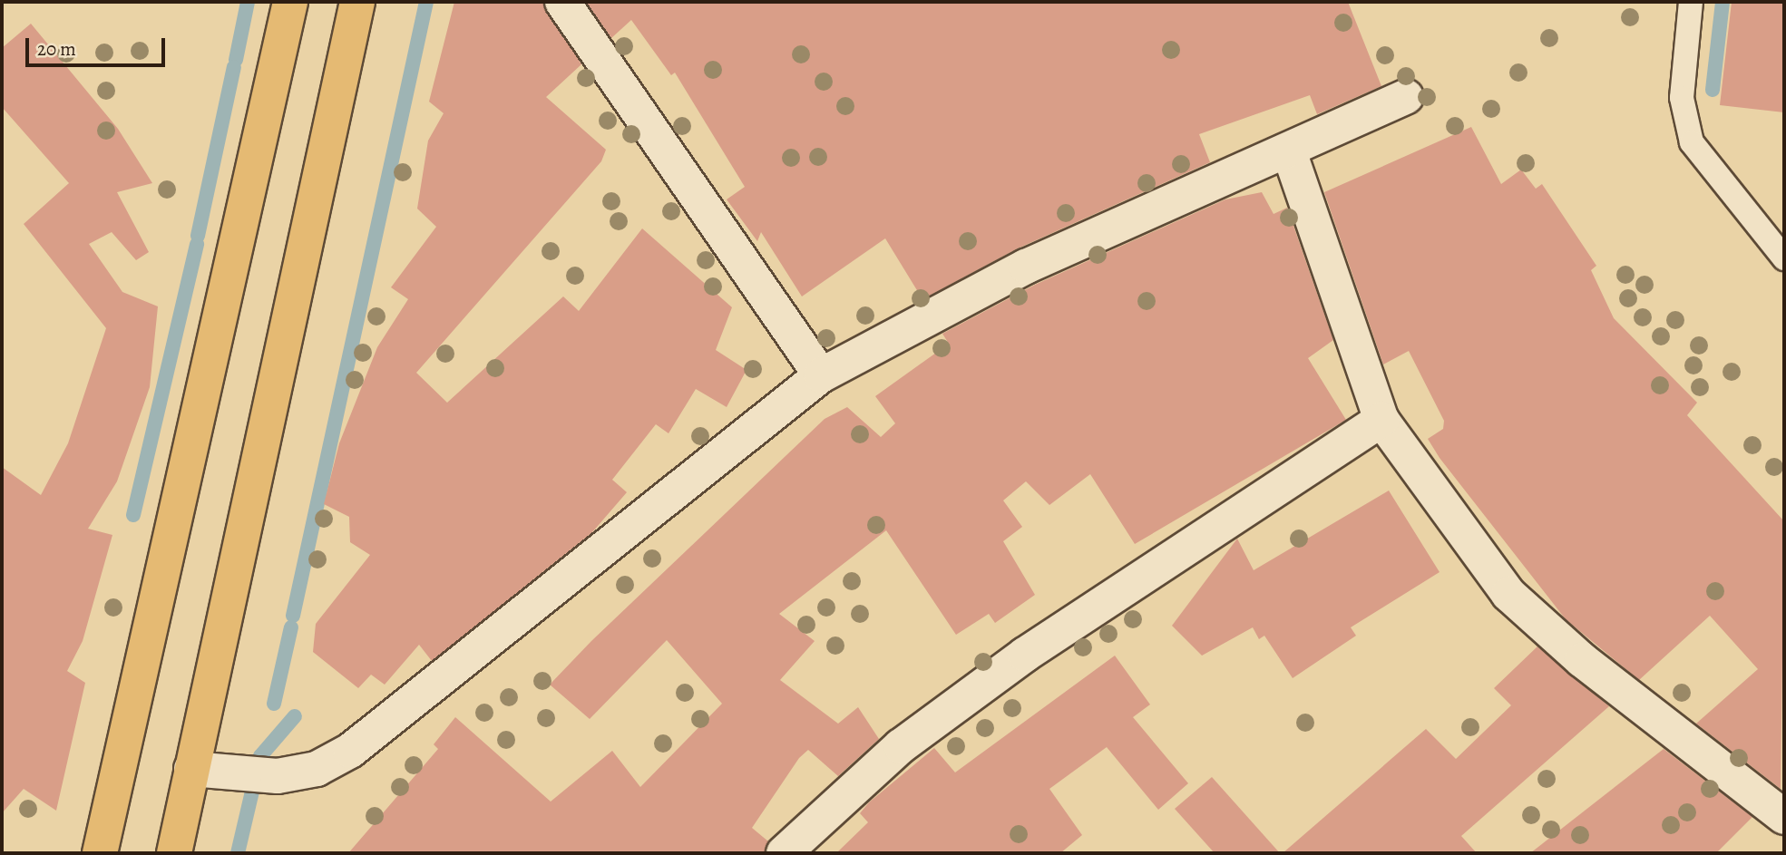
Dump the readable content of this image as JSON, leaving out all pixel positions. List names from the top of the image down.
{
  "scale_bar": "20 m"
}
